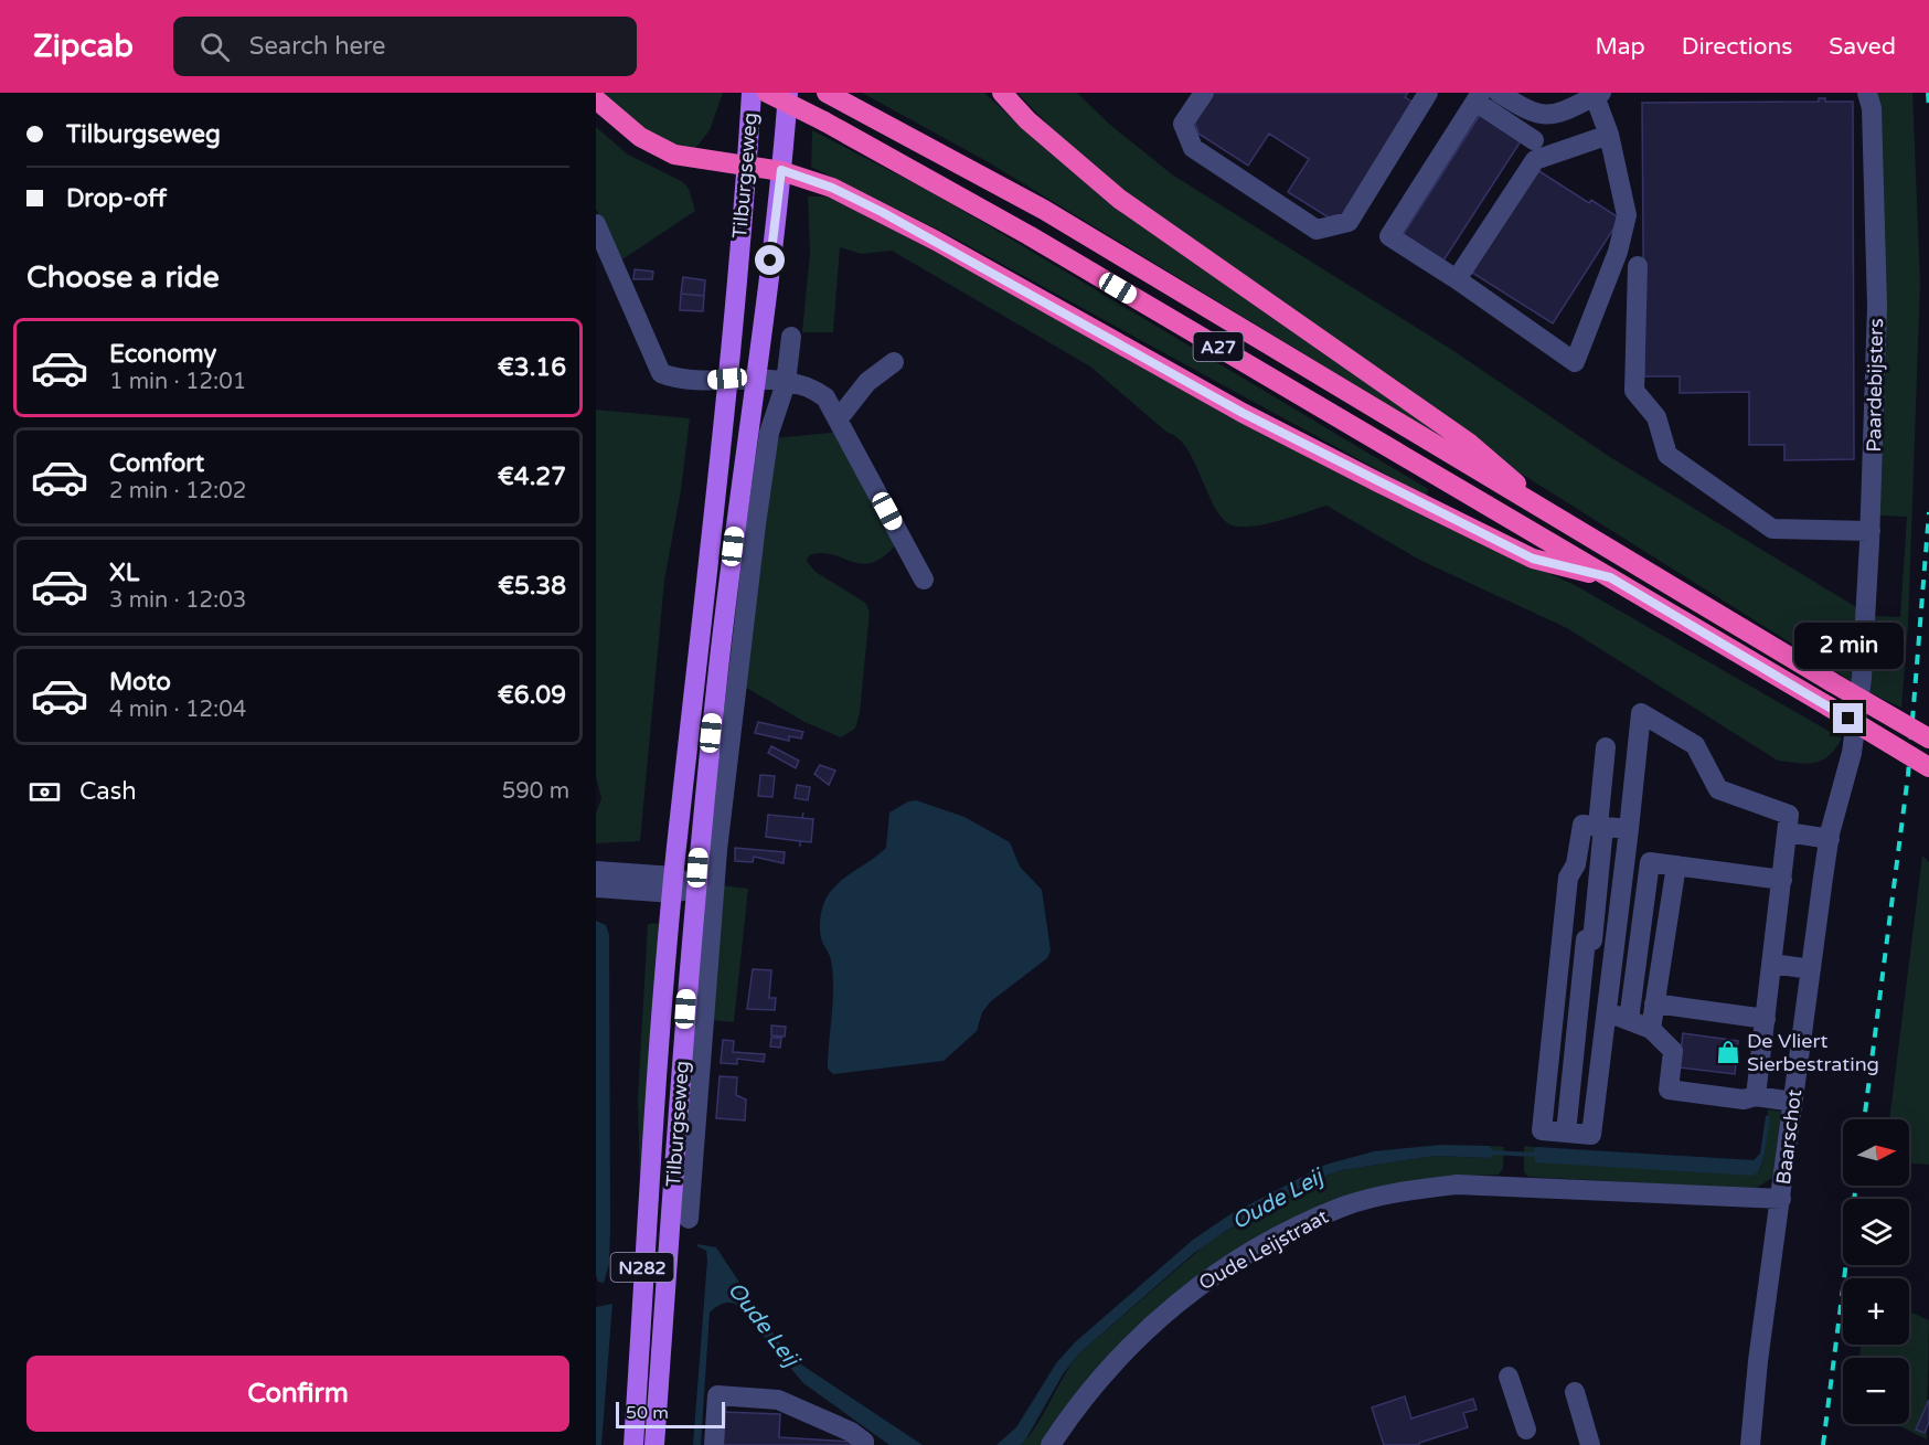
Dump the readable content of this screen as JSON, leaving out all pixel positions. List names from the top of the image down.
{
  "streets": {
    "highway": ["A27"],
    "main road": ["Tilburgseweg", "N282"],
    "street": ["Paardebijsters", "Baarschot", "Oude Leijstraat"]
  },
  "crossings": [
    ["Tilburgseweg", "A27"],
    ["Paardebijsters", "Baarschot"],
    ["Baarschot", "Oude Leijstraat"]
  ],
  "water": ["Oude Leij"],
  "places": {
    "shop": ["De Vliert Sierbestrating"]
  },
  "scale_bar": "50 m",
  "north": "right",
  "page": {
    "header": "Zipcab",
    "search": "Search here",
    "nav": ["Map", "Directions", "Saved"],
    "banner": ["Tilburgseweg", "Drop-off"],
    "heading": "Choose a ride",
    "list": [
      {
        "name": "Economy",
        "note": "1 min · 12:01",
        "value": "€3.16"
      },
      {
        "name": "Comfort",
        "note": "2 min · 12:02",
        "value": "€4.27"
      },
      {
        "name": "XL",
        "note": "3 min · 12:03",
        "value": "€5.38"
      },
      {
        "name": "Moto",
        "note": "4 min · 12:04",
        "value": "€6.09"
      }
    ],
    "bubble": "2 min",
    "pay": ["Cash", "590 m"],
    "map_buttons": ["+", "−"],
    "buttons": "Confirm",
    "scale": "50 m"
  }
}
